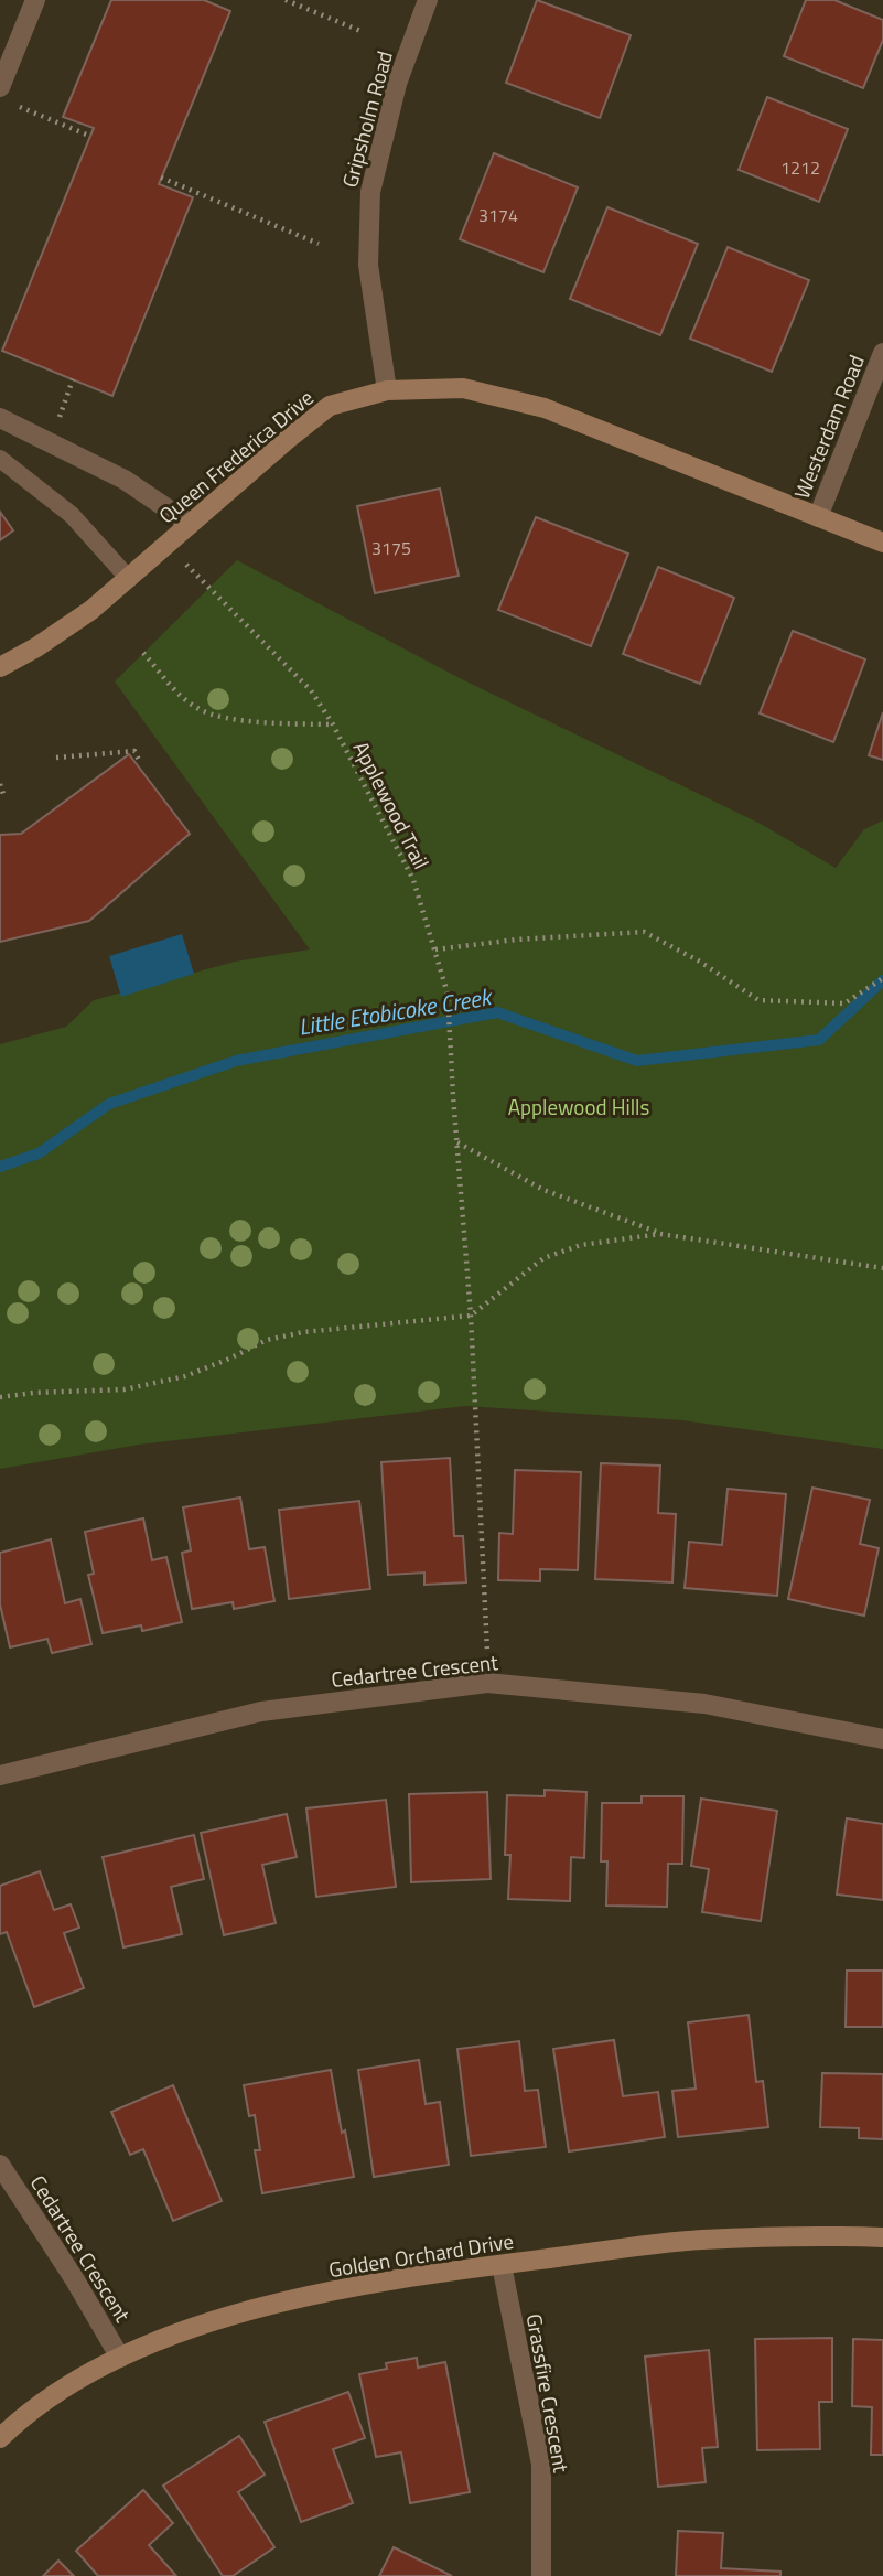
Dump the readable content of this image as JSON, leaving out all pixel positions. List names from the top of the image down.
{
  "streets": {
    "street": [
      "Gripsholm Road",
      "Westerdam Road",
      "Queen Frederica Drive",
      "Cedartree Crescent",
      "Golden Orchard Drive",
      "Grassfire Crescent"
    ],
    "path": ["Applewood Trail"]
  },
  "crossings": [
    ["Gripsholm Road", "Queen Frederica Drive"],
    ["Westerdam Road", "Queen Frederica Drive"],
    ["Queen Frederica Drive", "Applewood Trail"],
    ["Applewood Trail", "Cedartree Crescent"],
    ["Cedartree Crescent", "Golden Orchard Drive"],
    ["Golden Orchard Drive", "Grassfire Crescent"]
  ],
  "water": ["Little Etobicoke Creek"],
  "parks": ["Applewood Hills"],
  "house_numbers": ["1212", "3174", "3175"]
}
